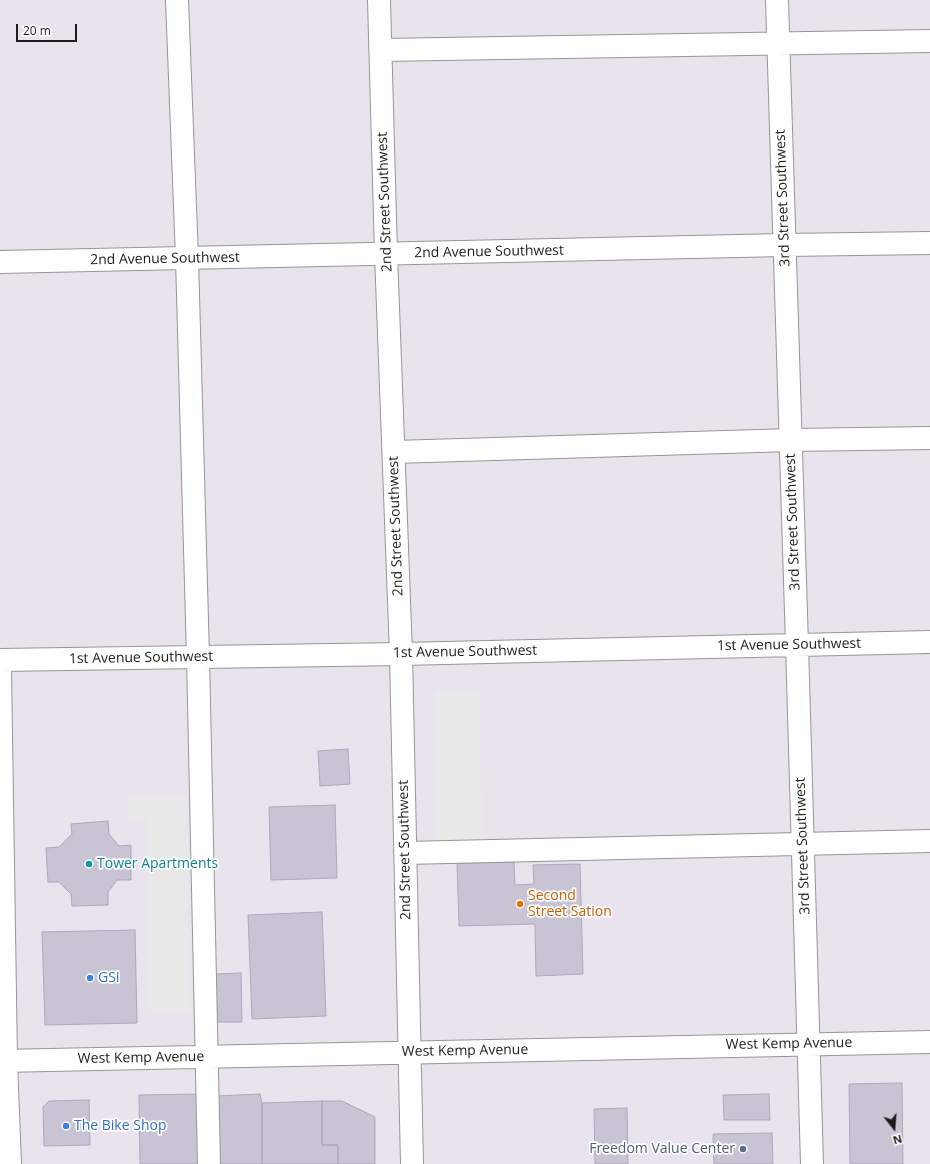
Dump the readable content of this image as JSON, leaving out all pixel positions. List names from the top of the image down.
{
  "streets": {
    "street": [
      "3rd Street Southwest",
      "2nd Street Southwest",
      "2nd Avenue Southwest",
      "1st Avenue Southwest",
      "West Kemp Avenue"
    ]
  },
  "crossings": [
    ["3rd Street Southwest", "2nd Avenue Southwest"],
    ["3rd Street Southwest", "1st Avenue Southwest"],
    ["3rd Street Southwest", "West Kemp Avenue"],
    ["2nd Street Southwest", "2nd Avenue Southwest"],
    ["2nd Street Southwest", "1st Avenue Southwest"],
    ["2nd Street Southwest", "West Kemp Avenue"]
  ],
  "places": [
    "Tower Apartments",
    "Second Street Sation",
    "GSI",
    "The Bike Shop",
    "Freedom Value Center"
  ],
  "scale_bar": "20 m",
  "north": "bottom"
}
